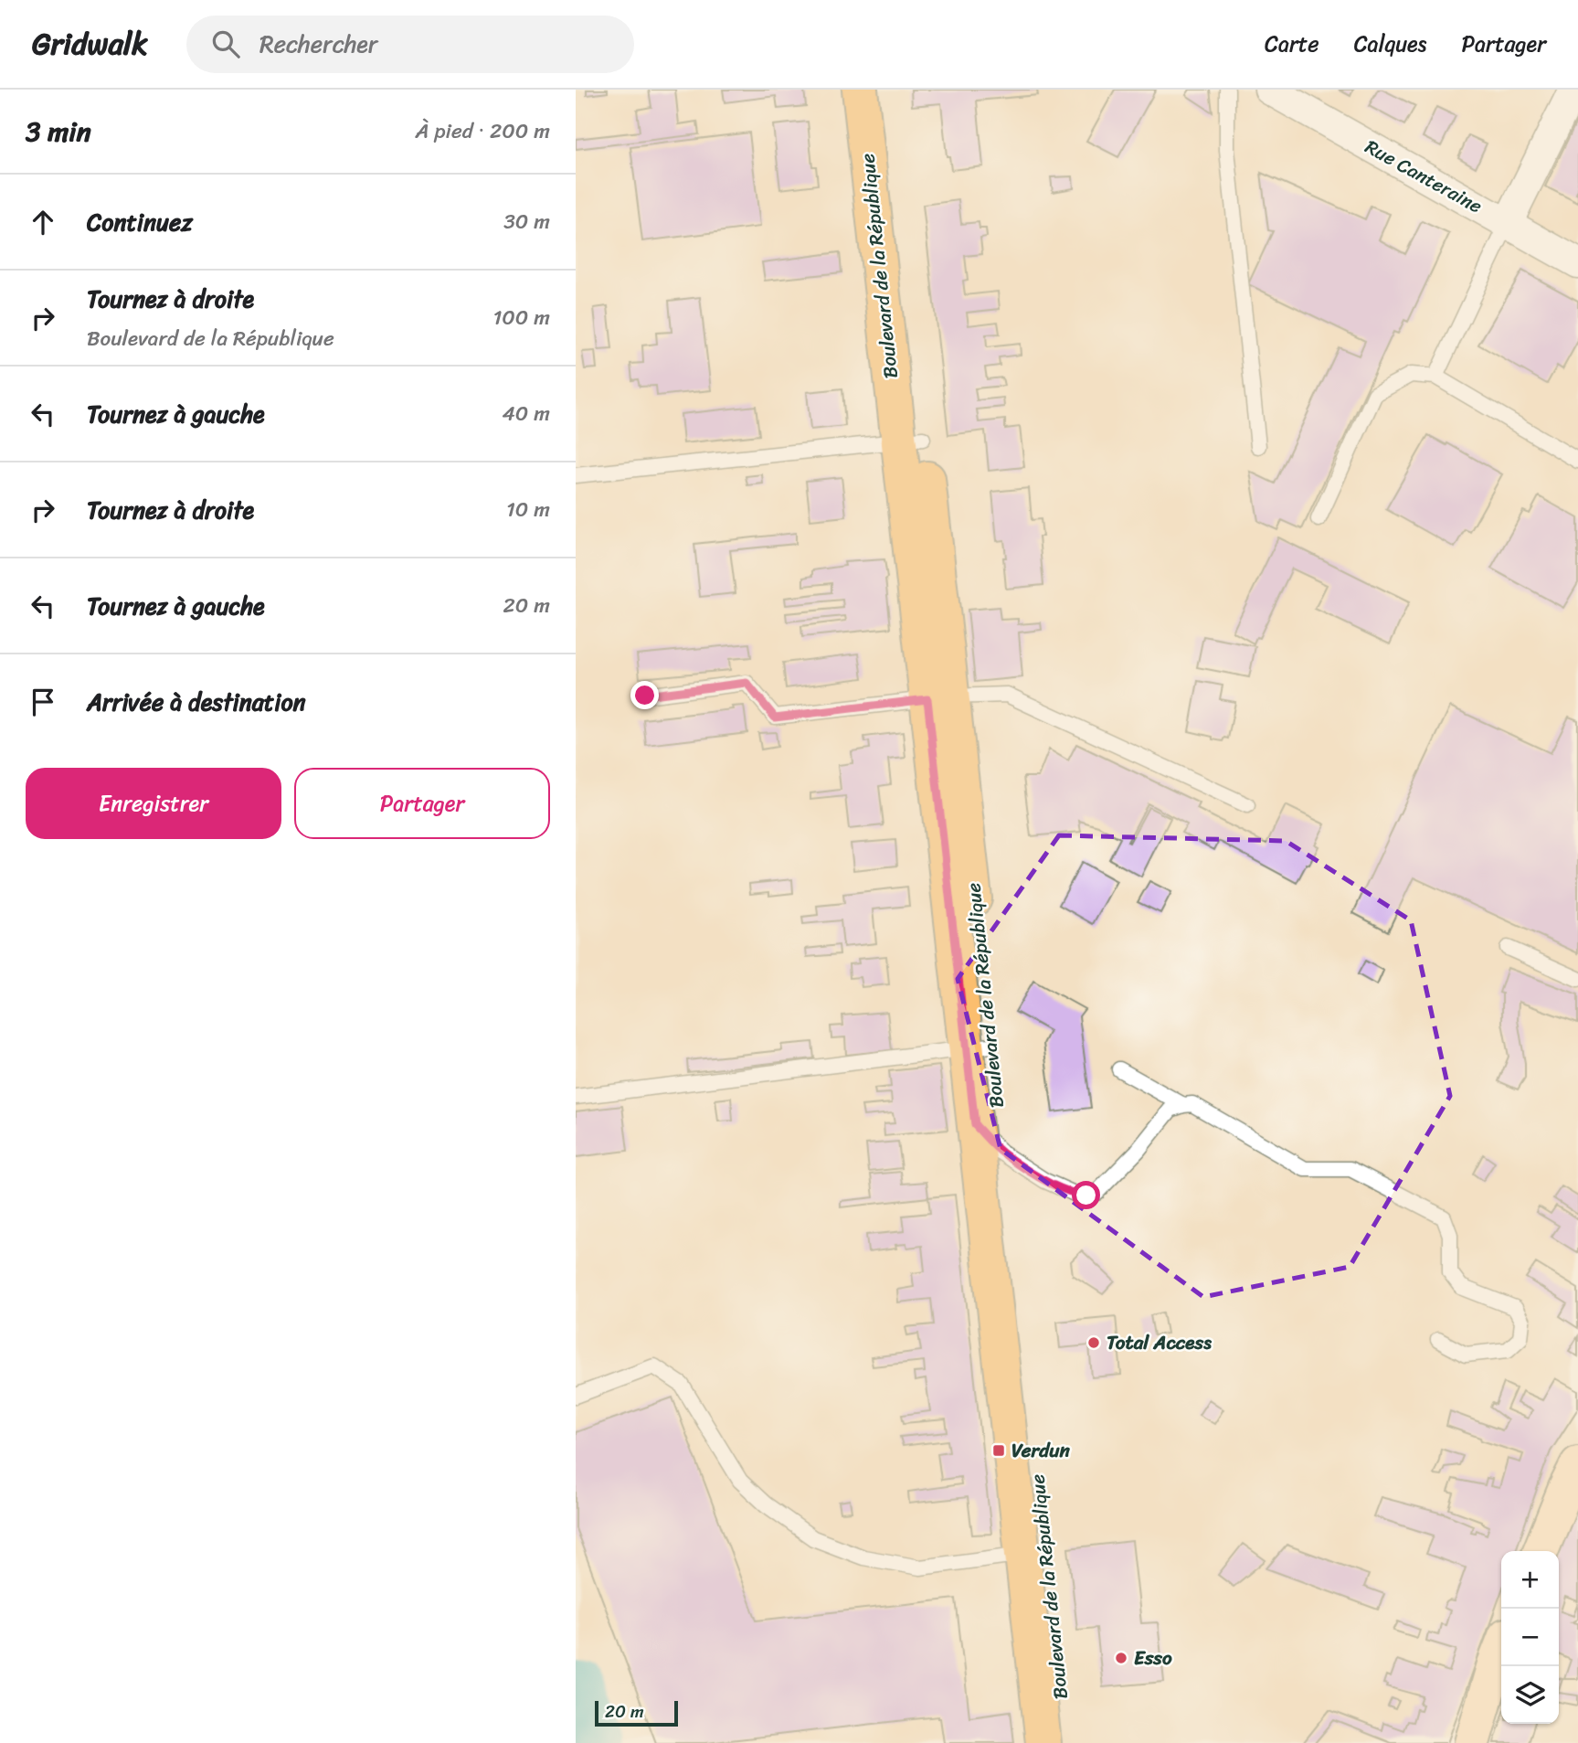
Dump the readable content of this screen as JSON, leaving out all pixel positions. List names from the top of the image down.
{
  "streets": {
    "main road": ["Boulevard de la République"],
    "street": ["Rue Canteraine"]
  },
  "places": {
    "other": ["Total Access", "Esso"],
    "transit": ["Verdun"]
  },
  "scale_bar": "20 m",
  "page": {
    "header": "Gridwalk",
    "search": "Rechercher",
    "nav": ["Carte", "Calques", "Partager"],
    "heading": ["3 min", "À pied · 200 m"],
    "list": [
      ["Continuez", "30 m"],
      ["Tournez à droite", "Boulevard de la République", "100 m"],
      ["Tournez à gauche", "40 m"],
      ["Tournez à droite", "10 m"],
      ["Tournez à gauche", "20 m"],
      "Arrivée à destination"
    ],
    "buttons": ["Enregistrer", "Partager"],
    "map_buttons": ["+", "−"],
    "scale": "20 m"
  }
}
